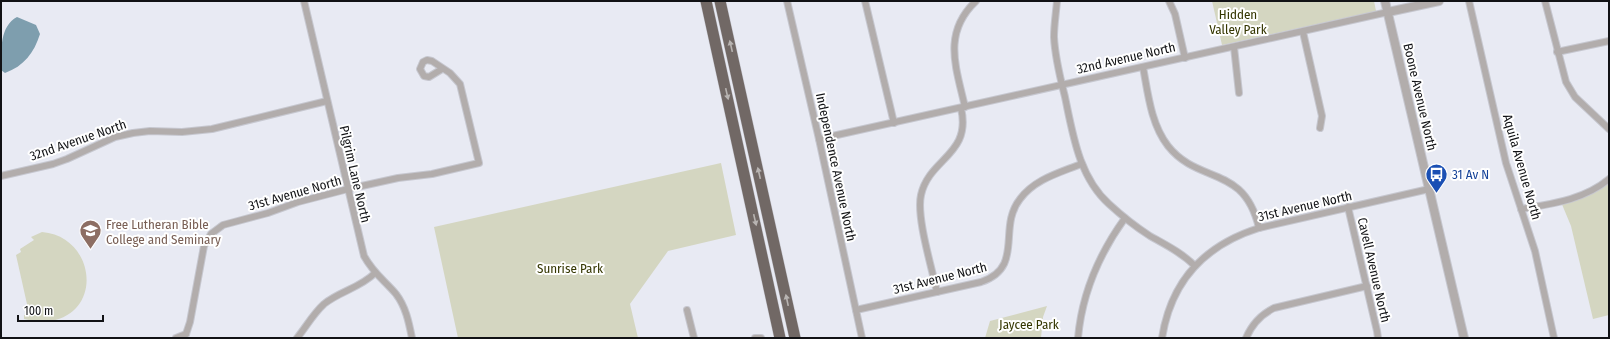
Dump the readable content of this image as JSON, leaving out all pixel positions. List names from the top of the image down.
{
  "streets": {
    "street": [
      "32nd Avenue North",
      "Boone Avenue North",
      "Independence Avenue North",
      "Aquila Avenue North",
      "Pilgrim Lane North",
      "31st Avenue North",
      "Cavell Avenue North"
    ]
  },
  "crossings": [
    ["32nd Avenue North", "Boone Avenue North"],
    ["32nd Avenue North", "Independence Avenue North"],
    ["32nd Avenue North", "Pilgrim Lane North"],
    ["Boone Avenue North", "31st Avenue North"],
    ["Independence Avenue North", "31st Avenue North"],
    ["Pilgrim Lane North", "31st Avenue North"],
    ["31st Avenue North", "Cavell Avenue North"]
  ],
  "parks": ["Hidden Valley Park", "Sunrise Park", "Jaycee Park"],
  "places": {
    "bus stop": ["31 Av N"],
    "school or university": ["Free Lutheran Bible College and Seminary"]
  },
  "scale_bar": "100 m"
}
